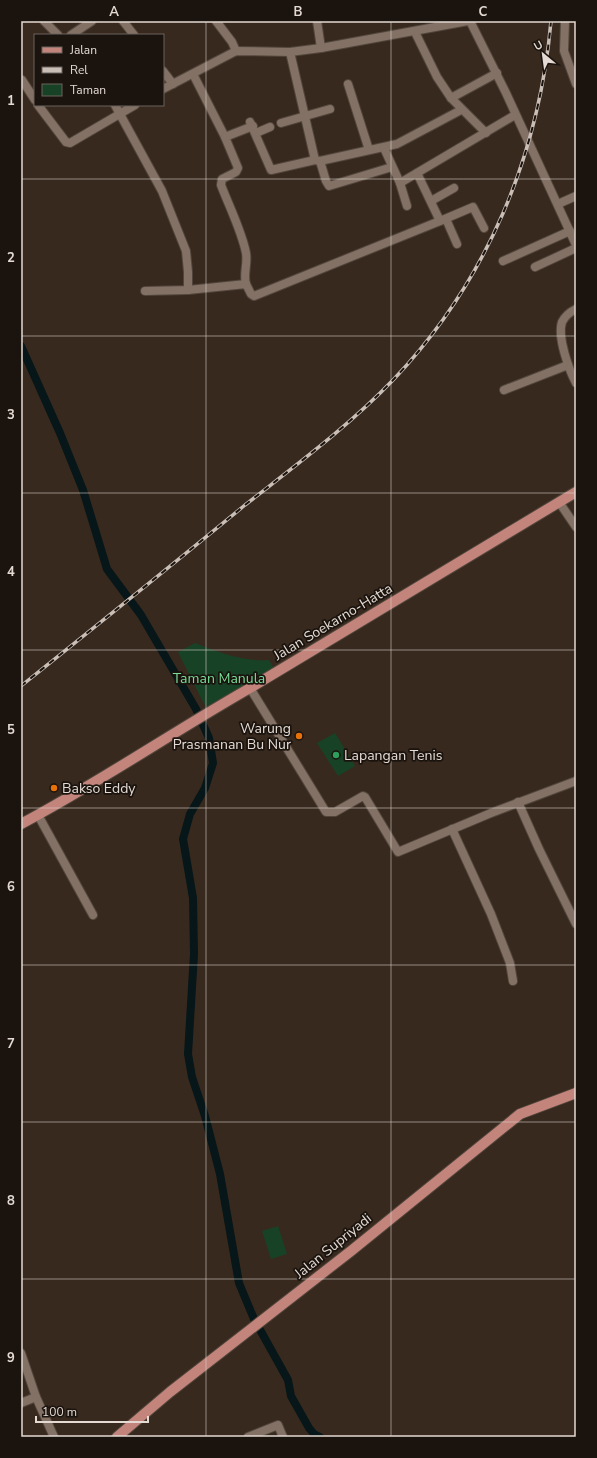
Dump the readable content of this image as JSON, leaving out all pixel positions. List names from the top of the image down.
{
  "streets": {
    "main road": ["Jalan Soekarno-Hatta", "Jalan Supriyadi"]
  },
  "parks": ["Taman Manula"],
  "places": ["Warung Prasmanan Bu Nur", "Lapangan Tenis", "Bakso Eddy"],
  "legend": ["Jalan", "Rel", "Taman"],
  "scale_bar": "100 m",
  "north": "top left",
  "grid": {
    "columns": ["A", "B", "C"],
    "rows": [
      "1",
      "2",
      "3",
      "4",
      "5",
      "6",
      "7",
      "8",
      "9"
    ]
  }
}
